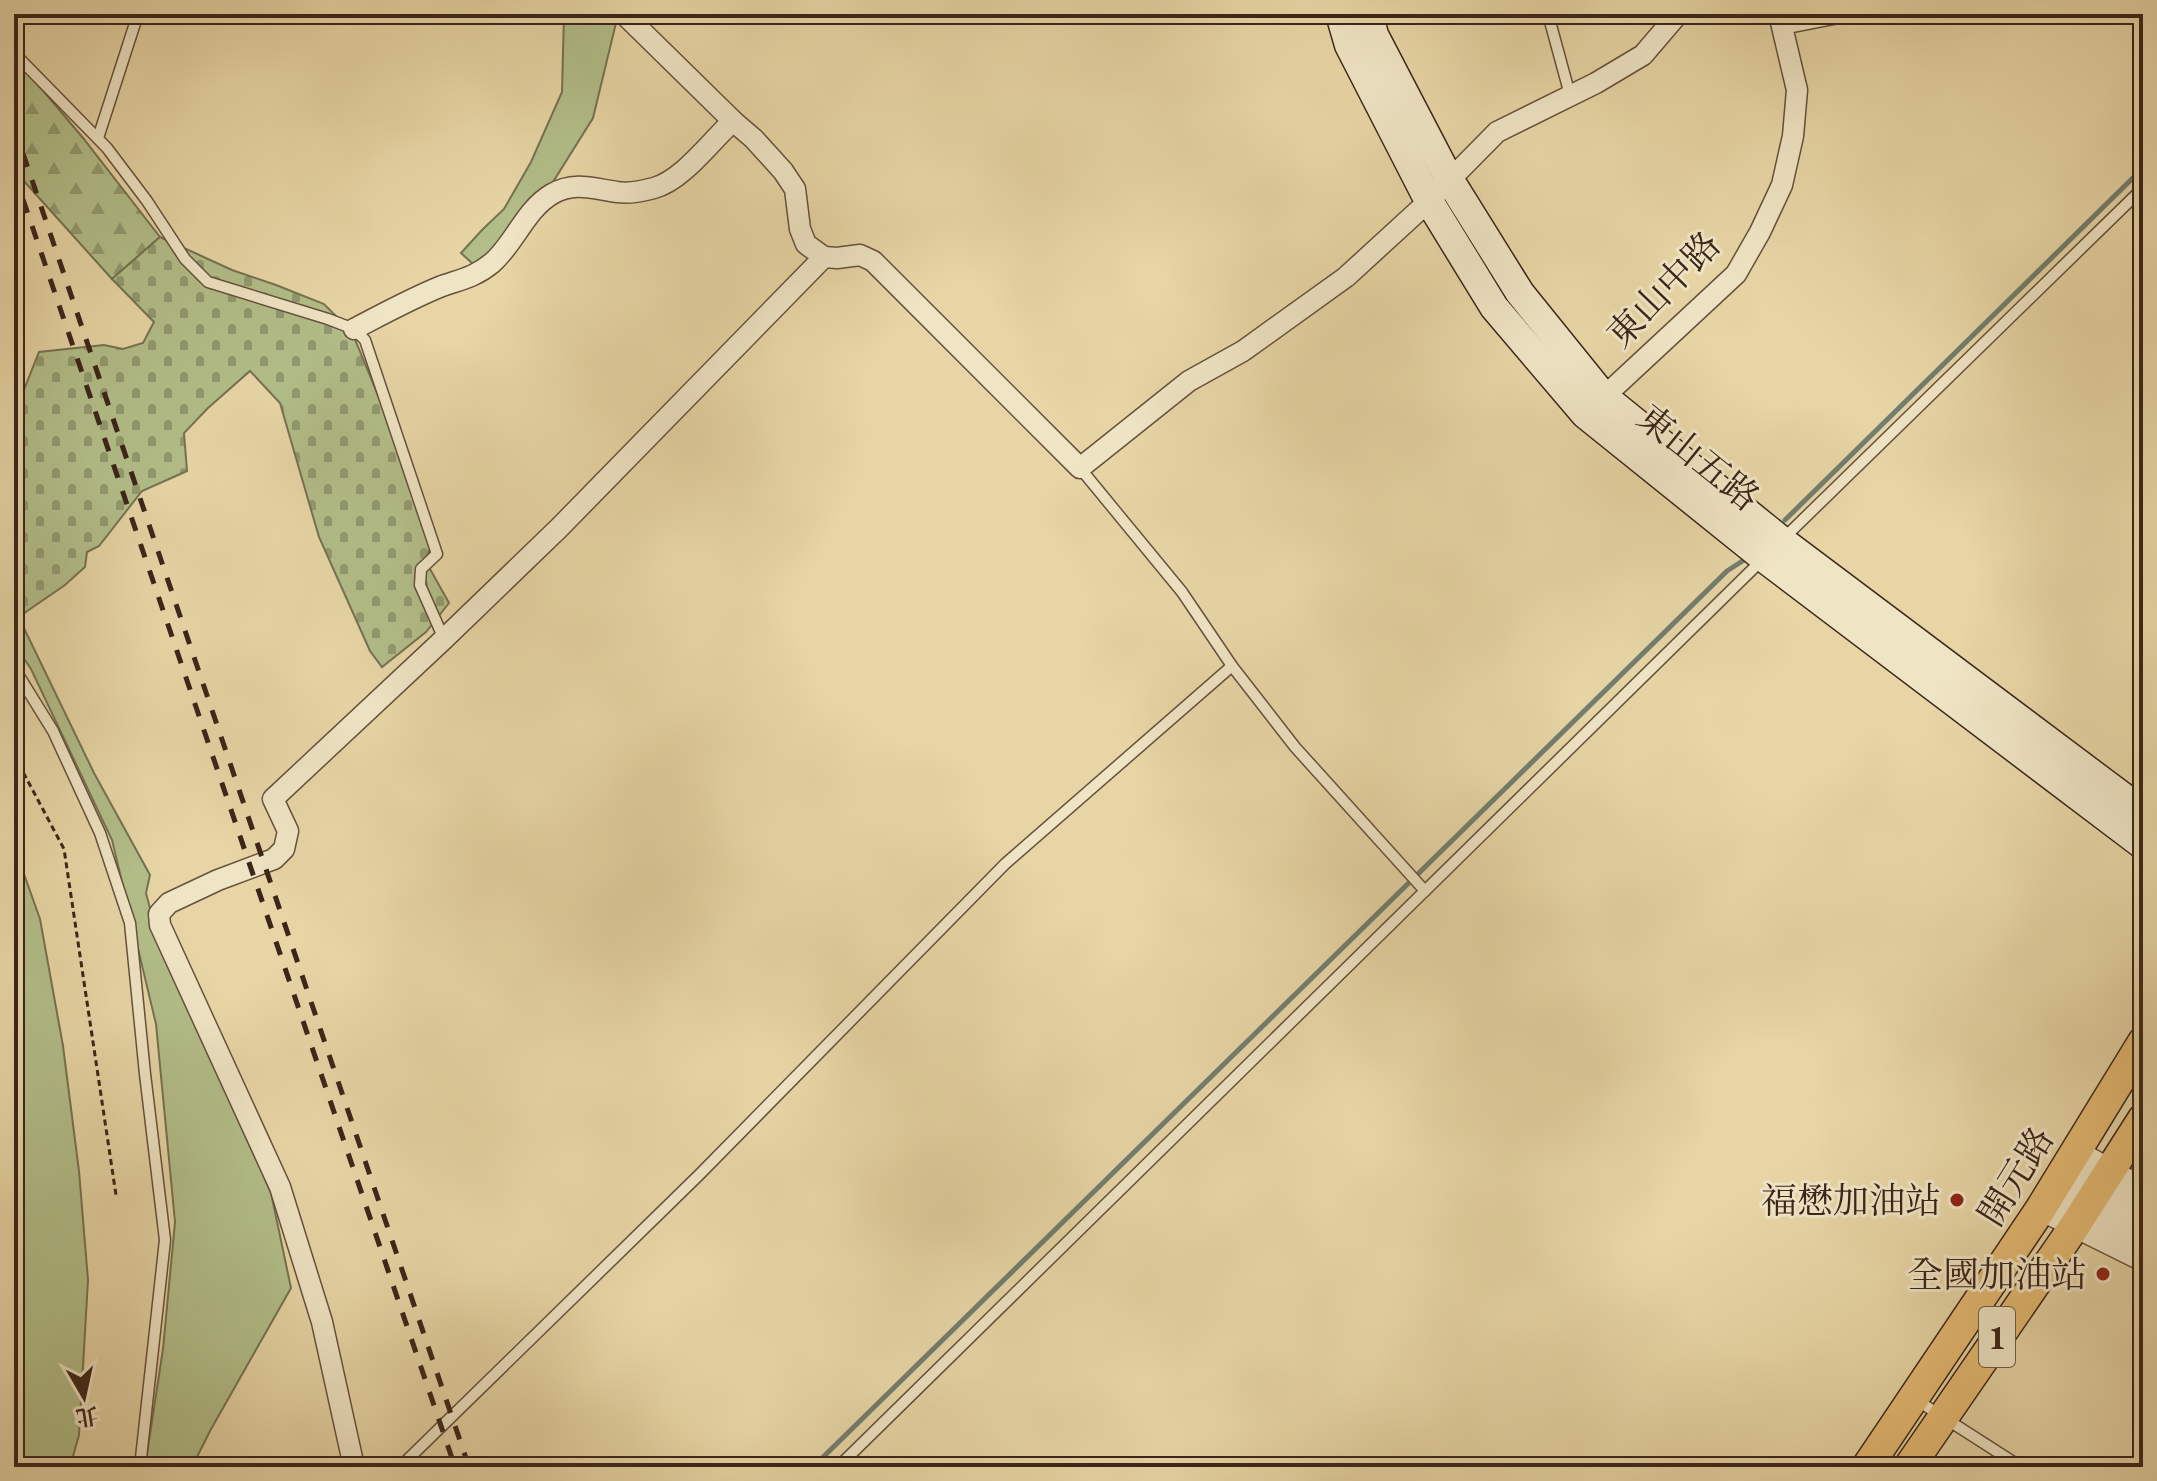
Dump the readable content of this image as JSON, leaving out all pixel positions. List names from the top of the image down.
{
  "streets": {
    "main road": ["開元路", "1"],
    "street": ["東山中路", "東山五路"]
  },
  "crossings": [
    ["東山中路", "東山五路"]
  ],
  "places": ["福懋加油站", "全國加油站"],
  "north": "bottom"
}
